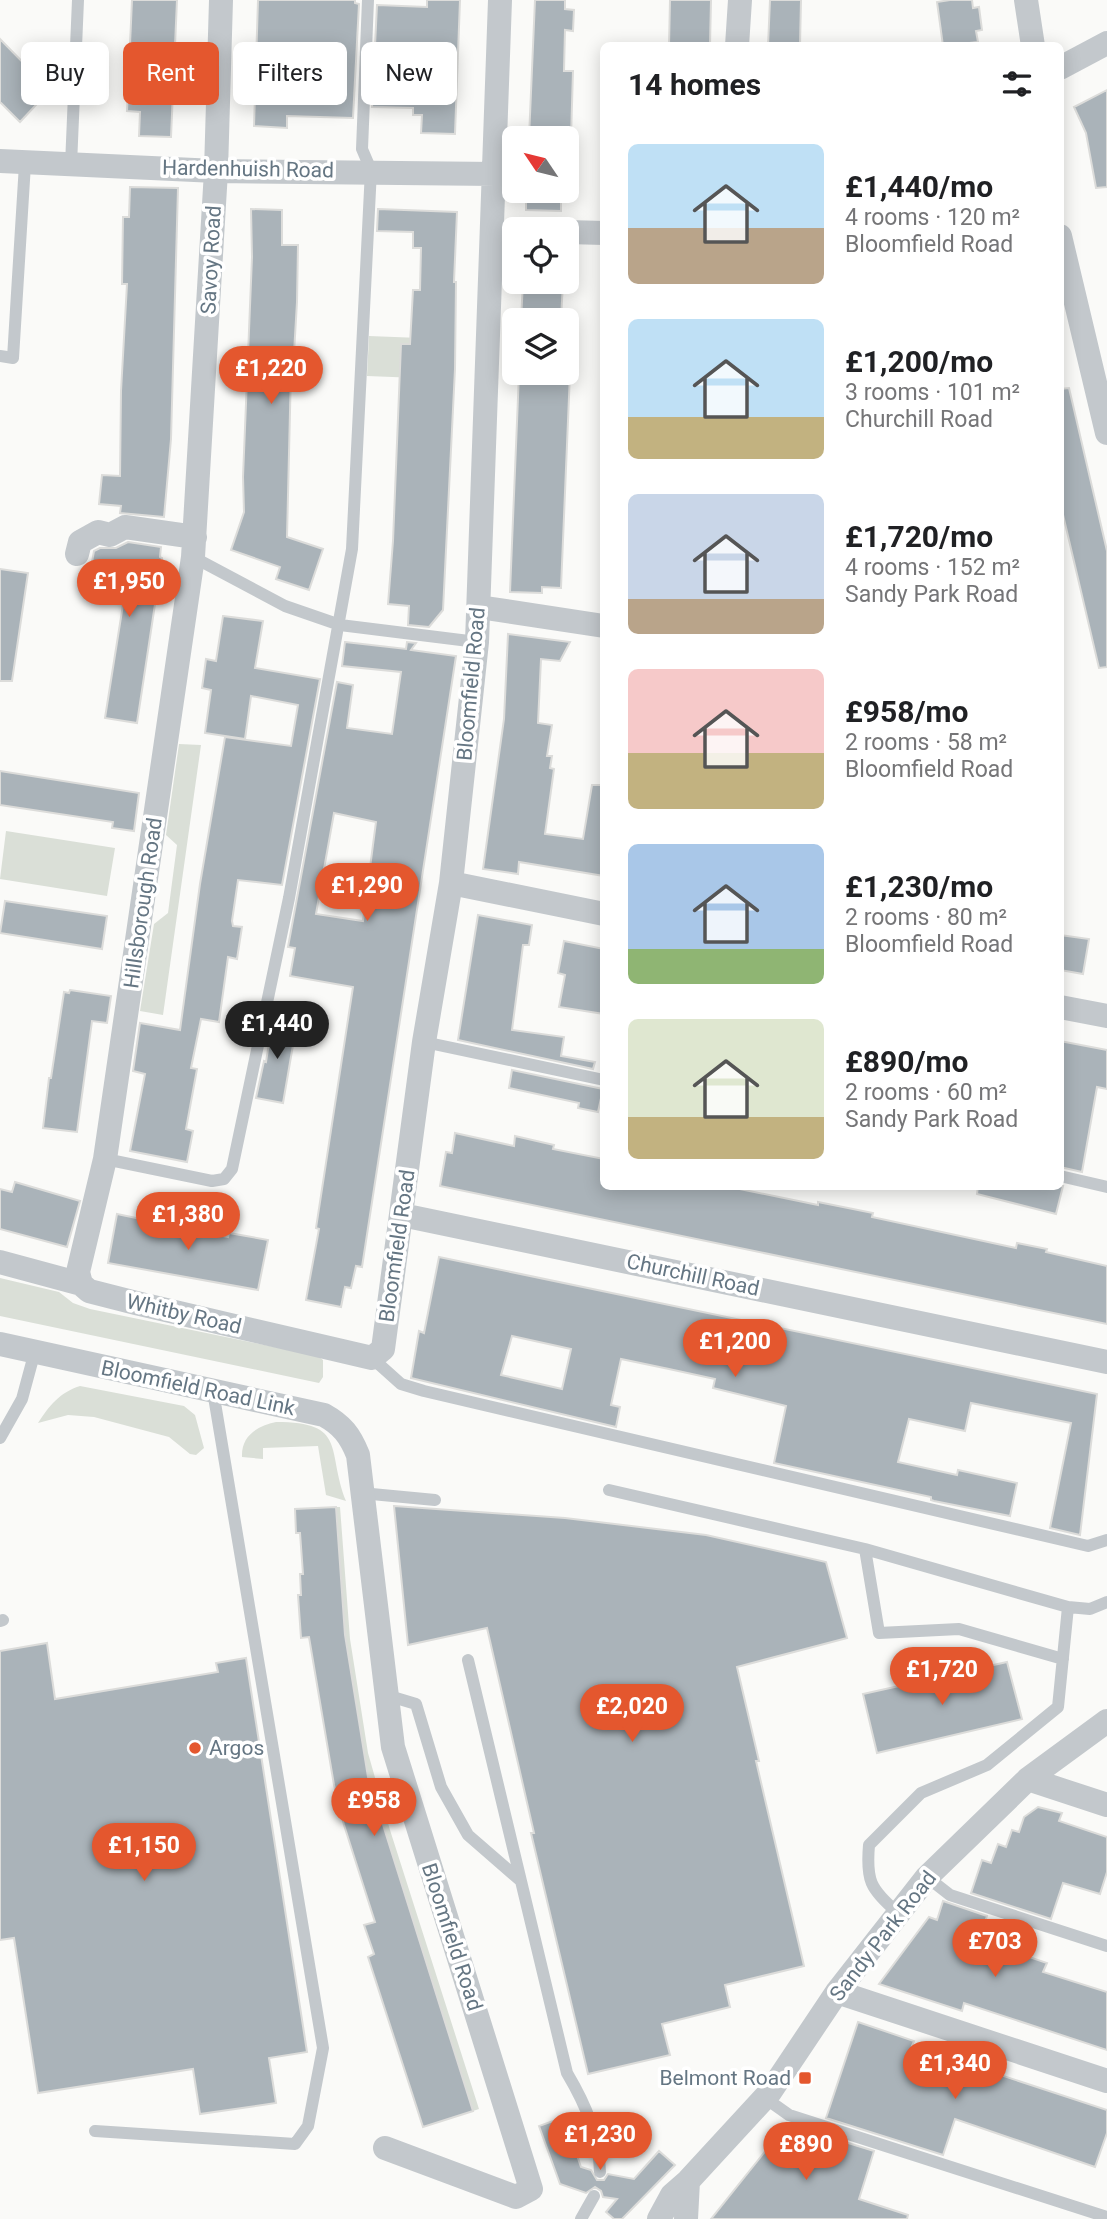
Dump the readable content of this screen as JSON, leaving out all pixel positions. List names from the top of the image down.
{
  "streets": {
    "street": [
      "Hardenhuish Road",
      "Savoy Road",
      "Bloomfield Road",
      "Hillsborough Road",
      "Churchill Road",
      "Whitby Road",
      "Bloomfield Road Link",
      "Sandy Park Road"
    ]
  },
  "crossings": [
    ["Hardenhuish Road", "Savoy Road"],
    ["Hardenhuish Road", "Bloomfield Road"],
    ["Savoy Road", "Hillsborough Road"],
    ["Bloomfield Road", "Churchill Road"],
    ["Bloomfield Road", "Whitby Road"],
    ["Bloomfield Road", "Bloomfield Road Link"],
    ["Hillsborough Road", "Whitby Road"]
  ],
  "places": {
    "other": ["Argos"],
    "transit": ["Belmont Road"]
  },
  "north": "top left",
  "page": {
    "chip": [
      "Buy",
      "Rent",
      "Filters",
      "New"
    ],
    "heading": "14 homes",
    "list": [
      {
        "name": "£1,440/mo",
        "note": "4 rooms · 120 m² · Bloomfield Road"
      },
      {
        "name": "£1,200/mo",
        "note": "3 rooms · 101 m² · Churchill Road"
      },
      {
        "name": "£1,720/mo",
        "note": "4 rooms · 152 m² · Sandy Park Road"
      },
      {
        "name": "£958/mo",
        "note": "2 rooms · 58 m² · Bloomfield Road"
      },
      {
        "name": "£1,230/mo",
        "note": "2 rooms · 80 m² · Bloomfield Road"
      },
      {
        "name": "£890/mo",
        "note": "2 rooms · 60 m² · Sandy Park Road"
      }
    ],
    "price": [
      "£1,220",
      "£1,950",
      "£1,290",
      "£1,440",
      "£1,380",
      "£1,200",
      "£1,720",
      "£2,020",
      "£958",
      "£1,150",
      "£703",
      "£1,340",
      "£1,230",
      "£890"
    ]
  }
}
